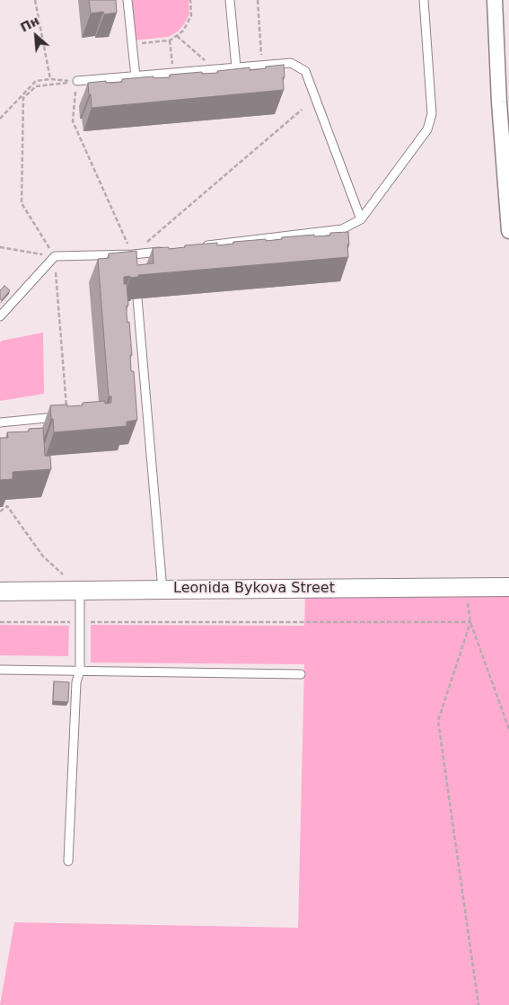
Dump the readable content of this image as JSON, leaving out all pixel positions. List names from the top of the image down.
{
  "streets": {
    "street": ["Leonida Bykova Street"]
  },
  "north": "top left"
}
